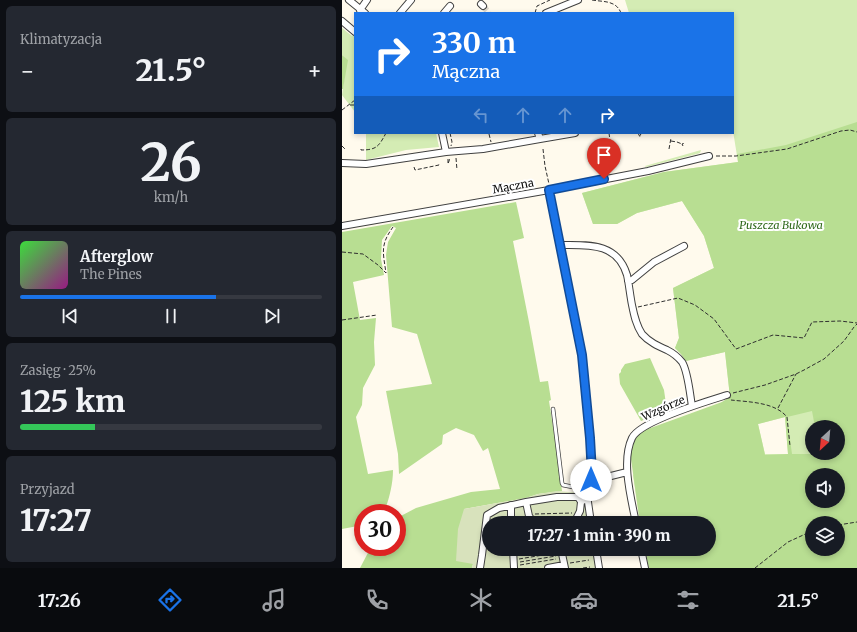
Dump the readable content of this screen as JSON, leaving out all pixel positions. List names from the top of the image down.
{
  "streets": {
    "street": ["Mączna", "Wzgórze"]
  },
  "parks": ["Puszcza Bukowa"],
  "north": "bottom left",
  "page": {
    "tile": [
      "Klimatyzacja",
      ["26", "km/h"],
      ["Zasięg · 25%", "125 km"],
      ["Przyjazd", "17:27"]
    ],
    "turn": ["330 m", "Mączna"],
    "heat": ["−", "21.5°", "+"],
    "song": ["Afterglow", "The Pines"],
    "limit": "30",
    "trip": "17:27 · 1 min · 390 m",
    "tabs": ["17:26", "21.5°"]
  }
}
